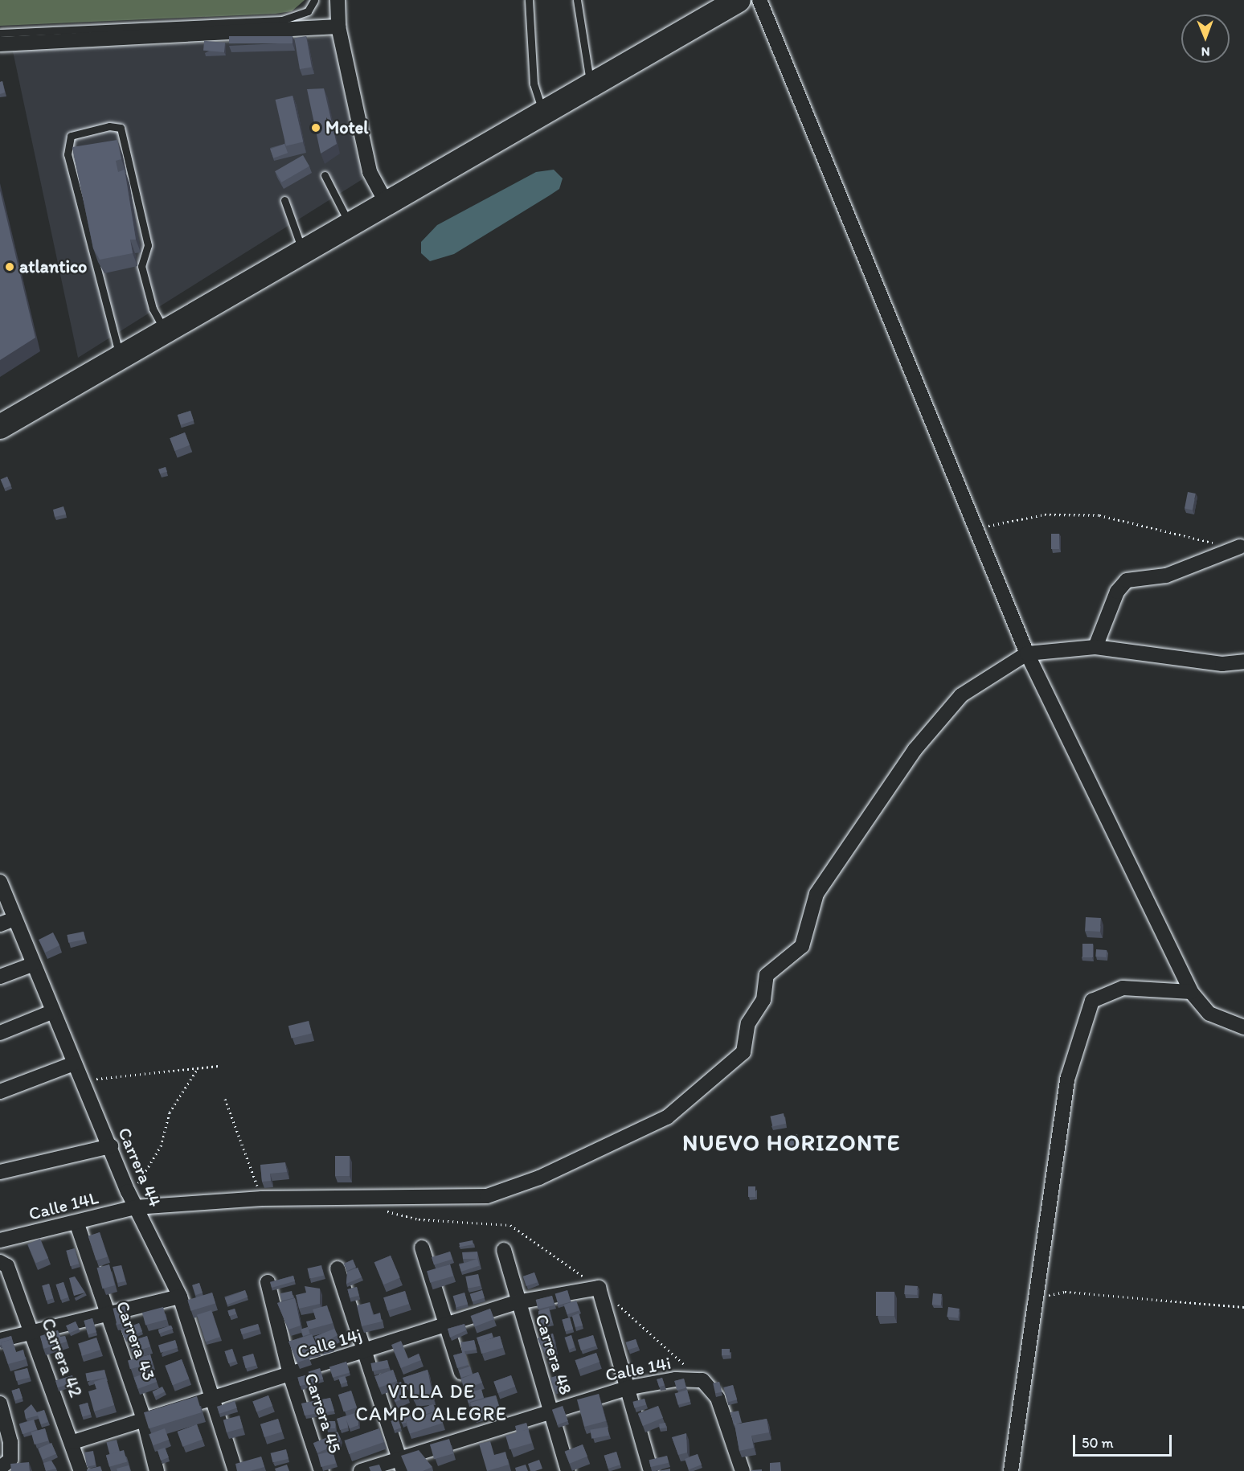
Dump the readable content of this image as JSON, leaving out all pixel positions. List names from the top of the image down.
{
  "streets": {
    "street": [
      "Carrera 44",
      "Calle 14L",
      "Carrera 43",
      "Calle 14j",
      "Carrera 48",
      "Carrera 42",
      "Calle 14i",
      "Carrera 45"
    ]
  },
  "crossings": [
    ["Carrera 44", "Calle 14L"],
    ["Carrera 44", "Calle 14j"],
    ["Calle 14L", "Carrera 43"],
    ["Carrera 43", "Calle 14j"],
    ["Calle 14j", "Carrera 48"],
    ["Calle 14j", "Carrera 42"],
    ["Calle 14j", "Carrera 45"],
    ["Carrera 48", "Calle 14i"]
  ],
  "districts": ["NUEVO HORIZONTE", "VILLA DE CAMPO ALEGRE"],
  "places": ["Motel", "atlantico"],
  "scale_bar": "50 m",
  "north": "bottom"
}
